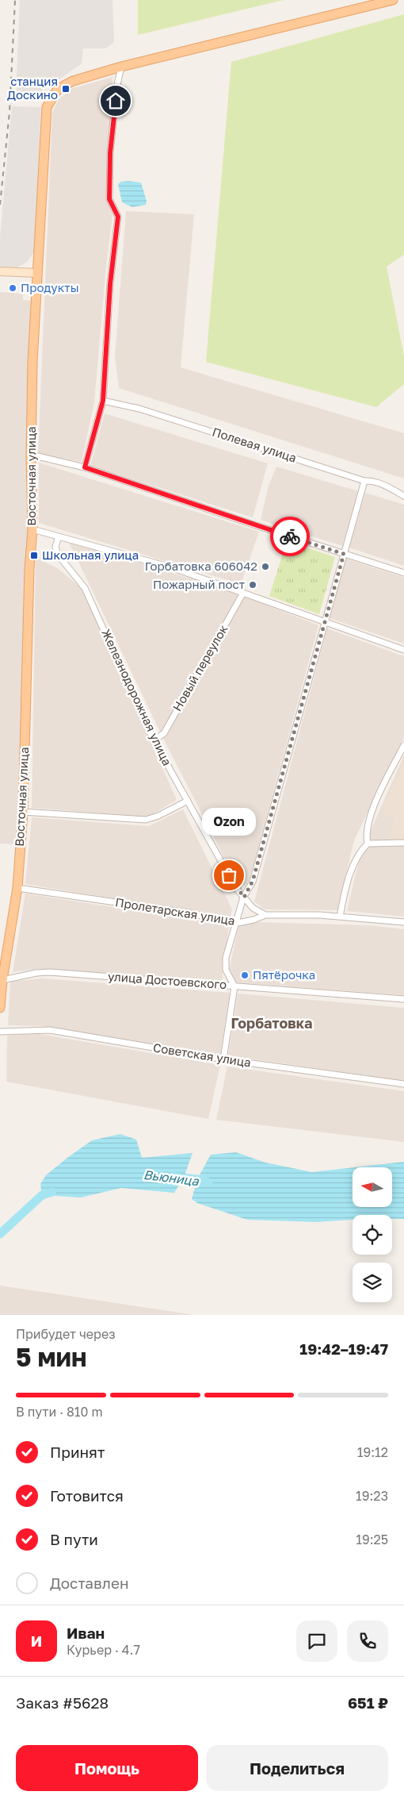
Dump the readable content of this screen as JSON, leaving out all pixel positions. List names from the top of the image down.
{
  "streets": {
    "main road": ["Восточная улица"],
    "street": [
      "Полевая улица",
      "Новый переулок",
      "Железнодорожная улица",
      "Пролетарская улица",
      "улица Достоевского",
      "Советская улица"
    ]
  },
  "crossings": [
    ["Восточная улица", "Пролетарская улица"],
    ["Восточная улица", "улица Достоевского"],
    ["Новый переулок", "Железнодорожная улица"],
    ["Железнодорожная улица", "Пролетарская улица"]
  ],
  "districts": ["Горбатовка"],
  "water": ["Вьюница"],
  "places": {
    "transit": ["станция Доскино", "Школьная улица"],
    "other": [
      "Продукты",
      "Горбатовка 606042",
      "Пожарный пост",
      "Ozon",
      "Пятёрочка"
    ]
  },
  "north": "left",
  "page": {
    "bubble": "Ozon",
    "heading": ["5 мин", "Прибудет через", "19:42–19:47"],
    "panel": [
      "Иван",
      "Курьер · 4.7",
      "Заказ #5628",
      "651 ₽"
    ],
    "bar": "В пути · 810 m",
    "list": [
      ["Принят", "19:12"],
      ["Готовится", "19:23"],
      ["В пути", "19:25"],
      "Доставлен"
    ],
    "round": "И",
    "buttons": ["Помощь", "Поделиться"]
  }
}
